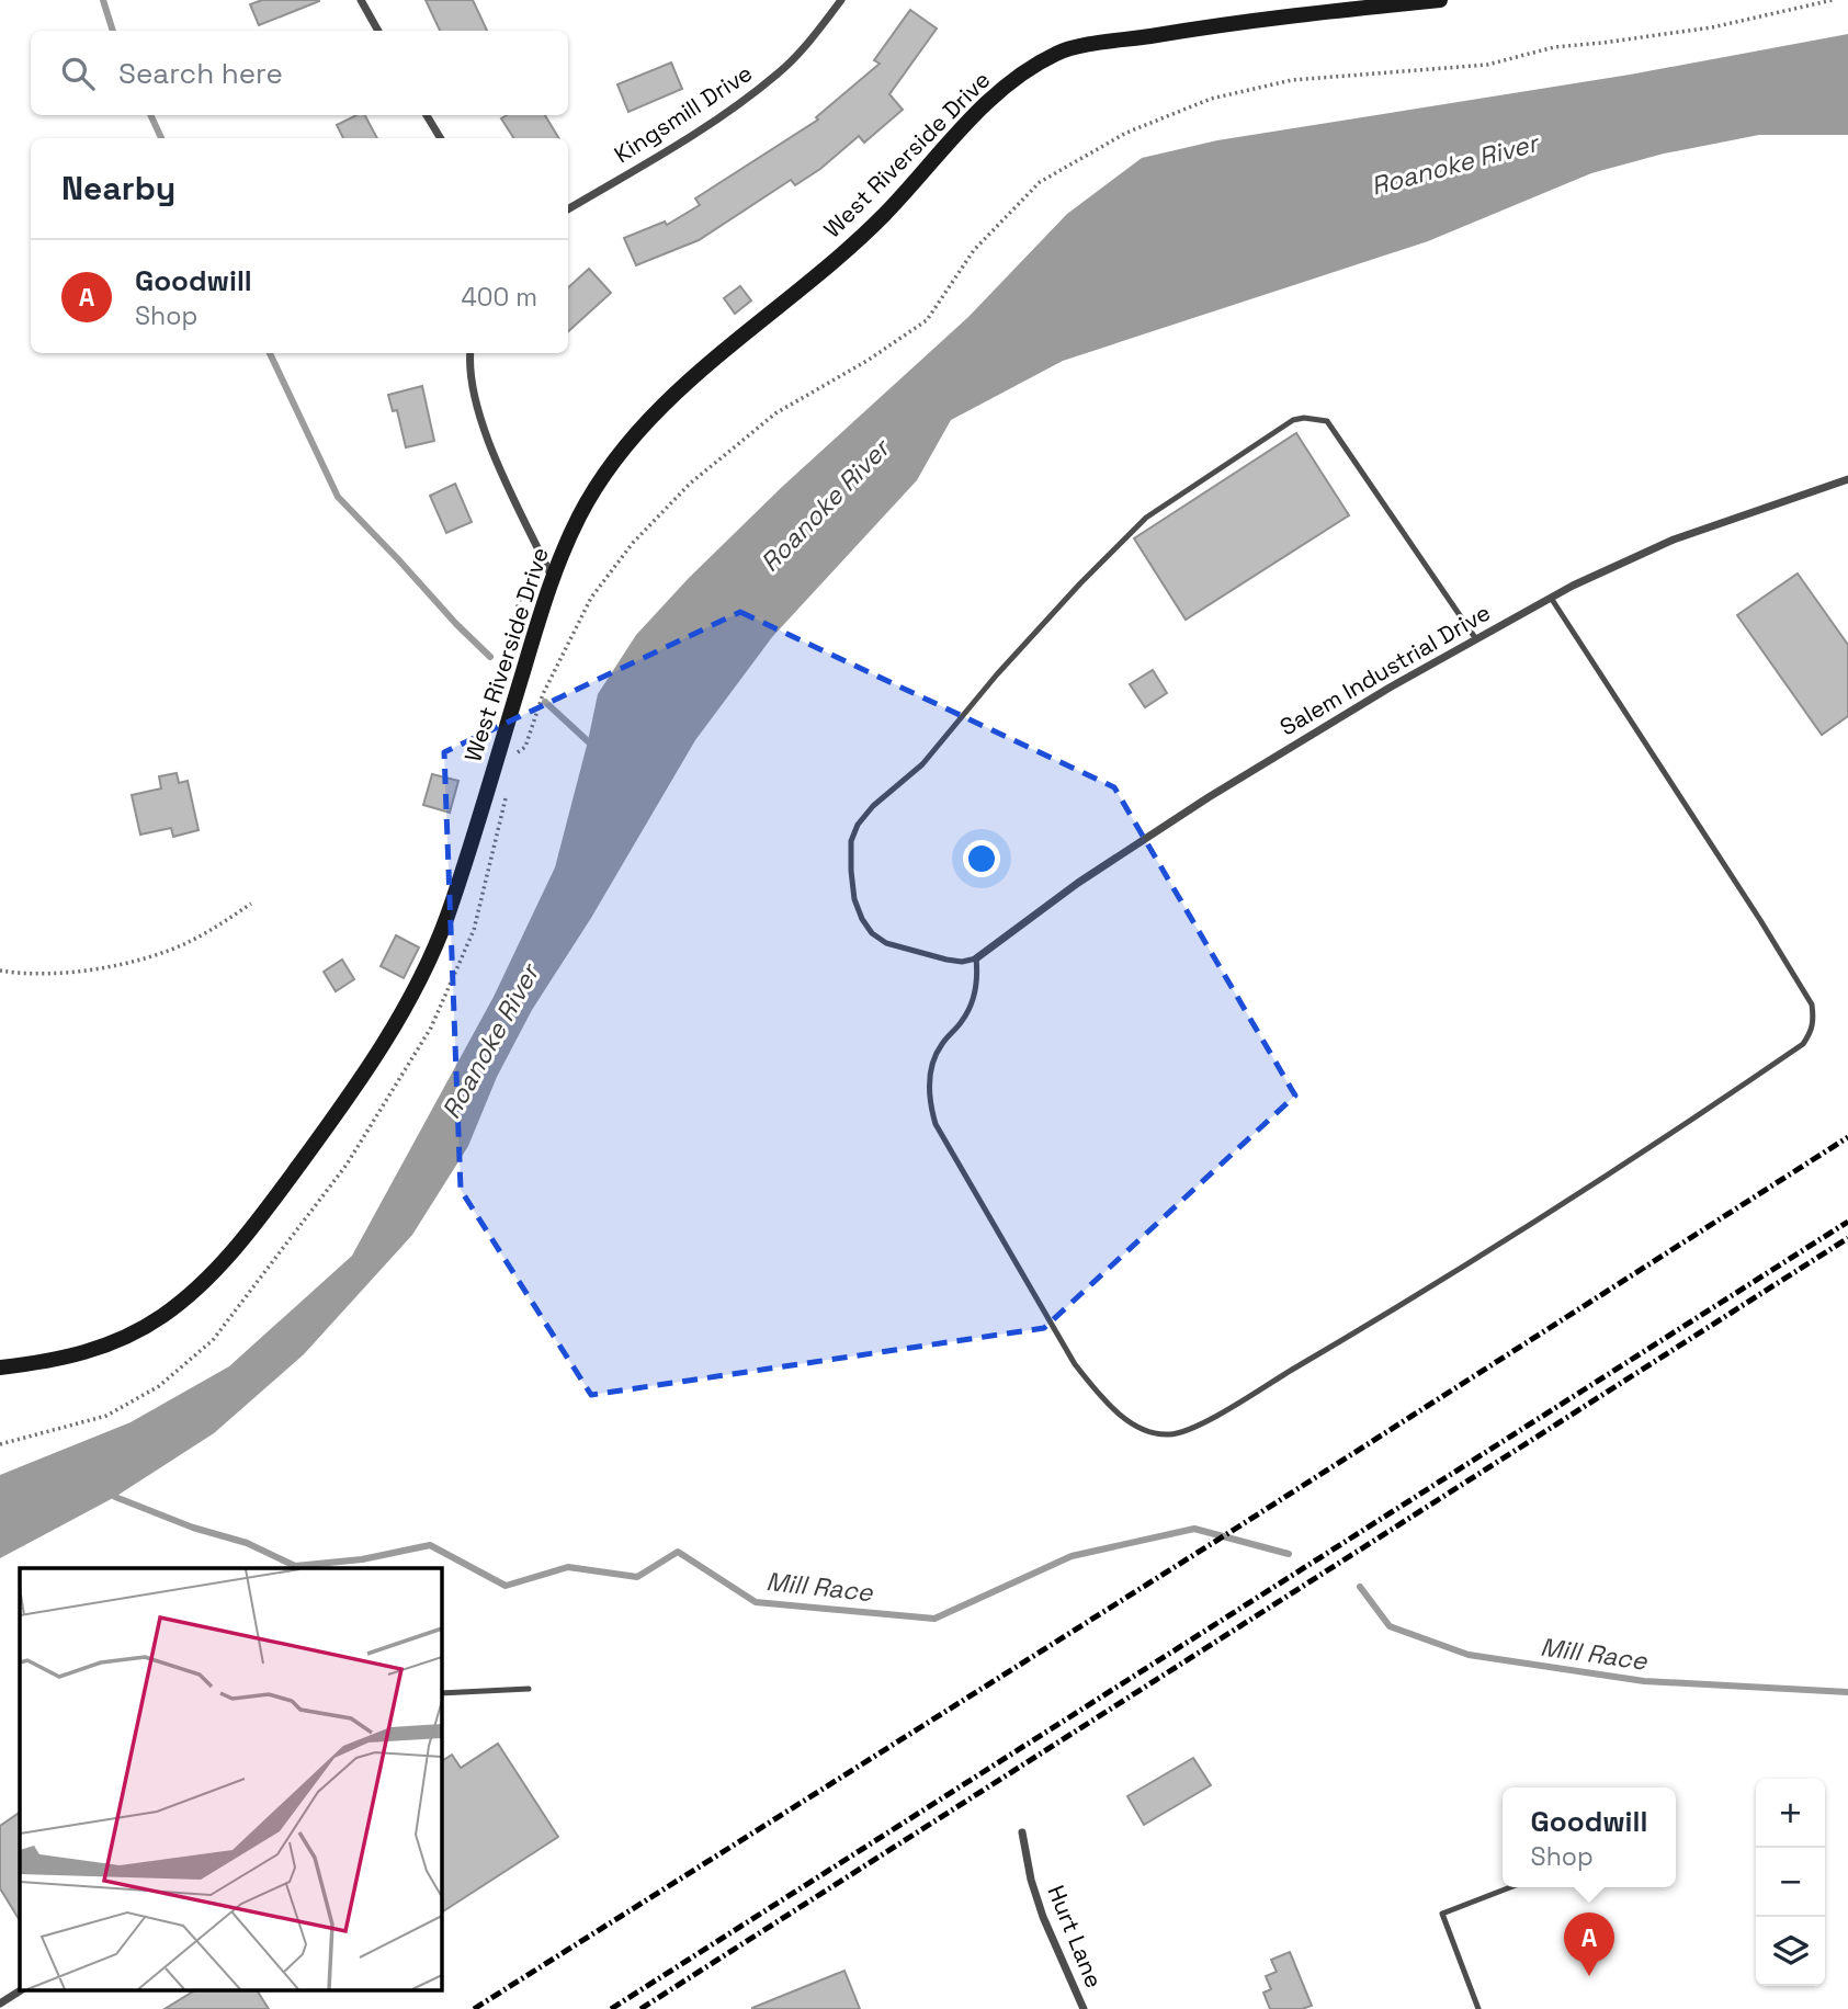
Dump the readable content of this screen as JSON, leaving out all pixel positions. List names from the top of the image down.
{
  "streets": {
    "street": [
      "Kingsmill Drive",
      "West Riverside Drive",
      "Salem Industrial Drive",
      "Hurt Lane"
    ]
  },
  "water": ["Roanoke River", "Mill Race"],
  "page": {
    "search": "Search here",
    "heading": "Nearby",
    "list": [
      {
        "mark": "A",
        "name": "Goodwill",
        "note": "Shop",
        "value": "400 m"
      }
    ],
    "map_buttons": ["+", "−"],
    "popup": ["Goodwill", "Shop"],
    "pins": "A"
  }
}
